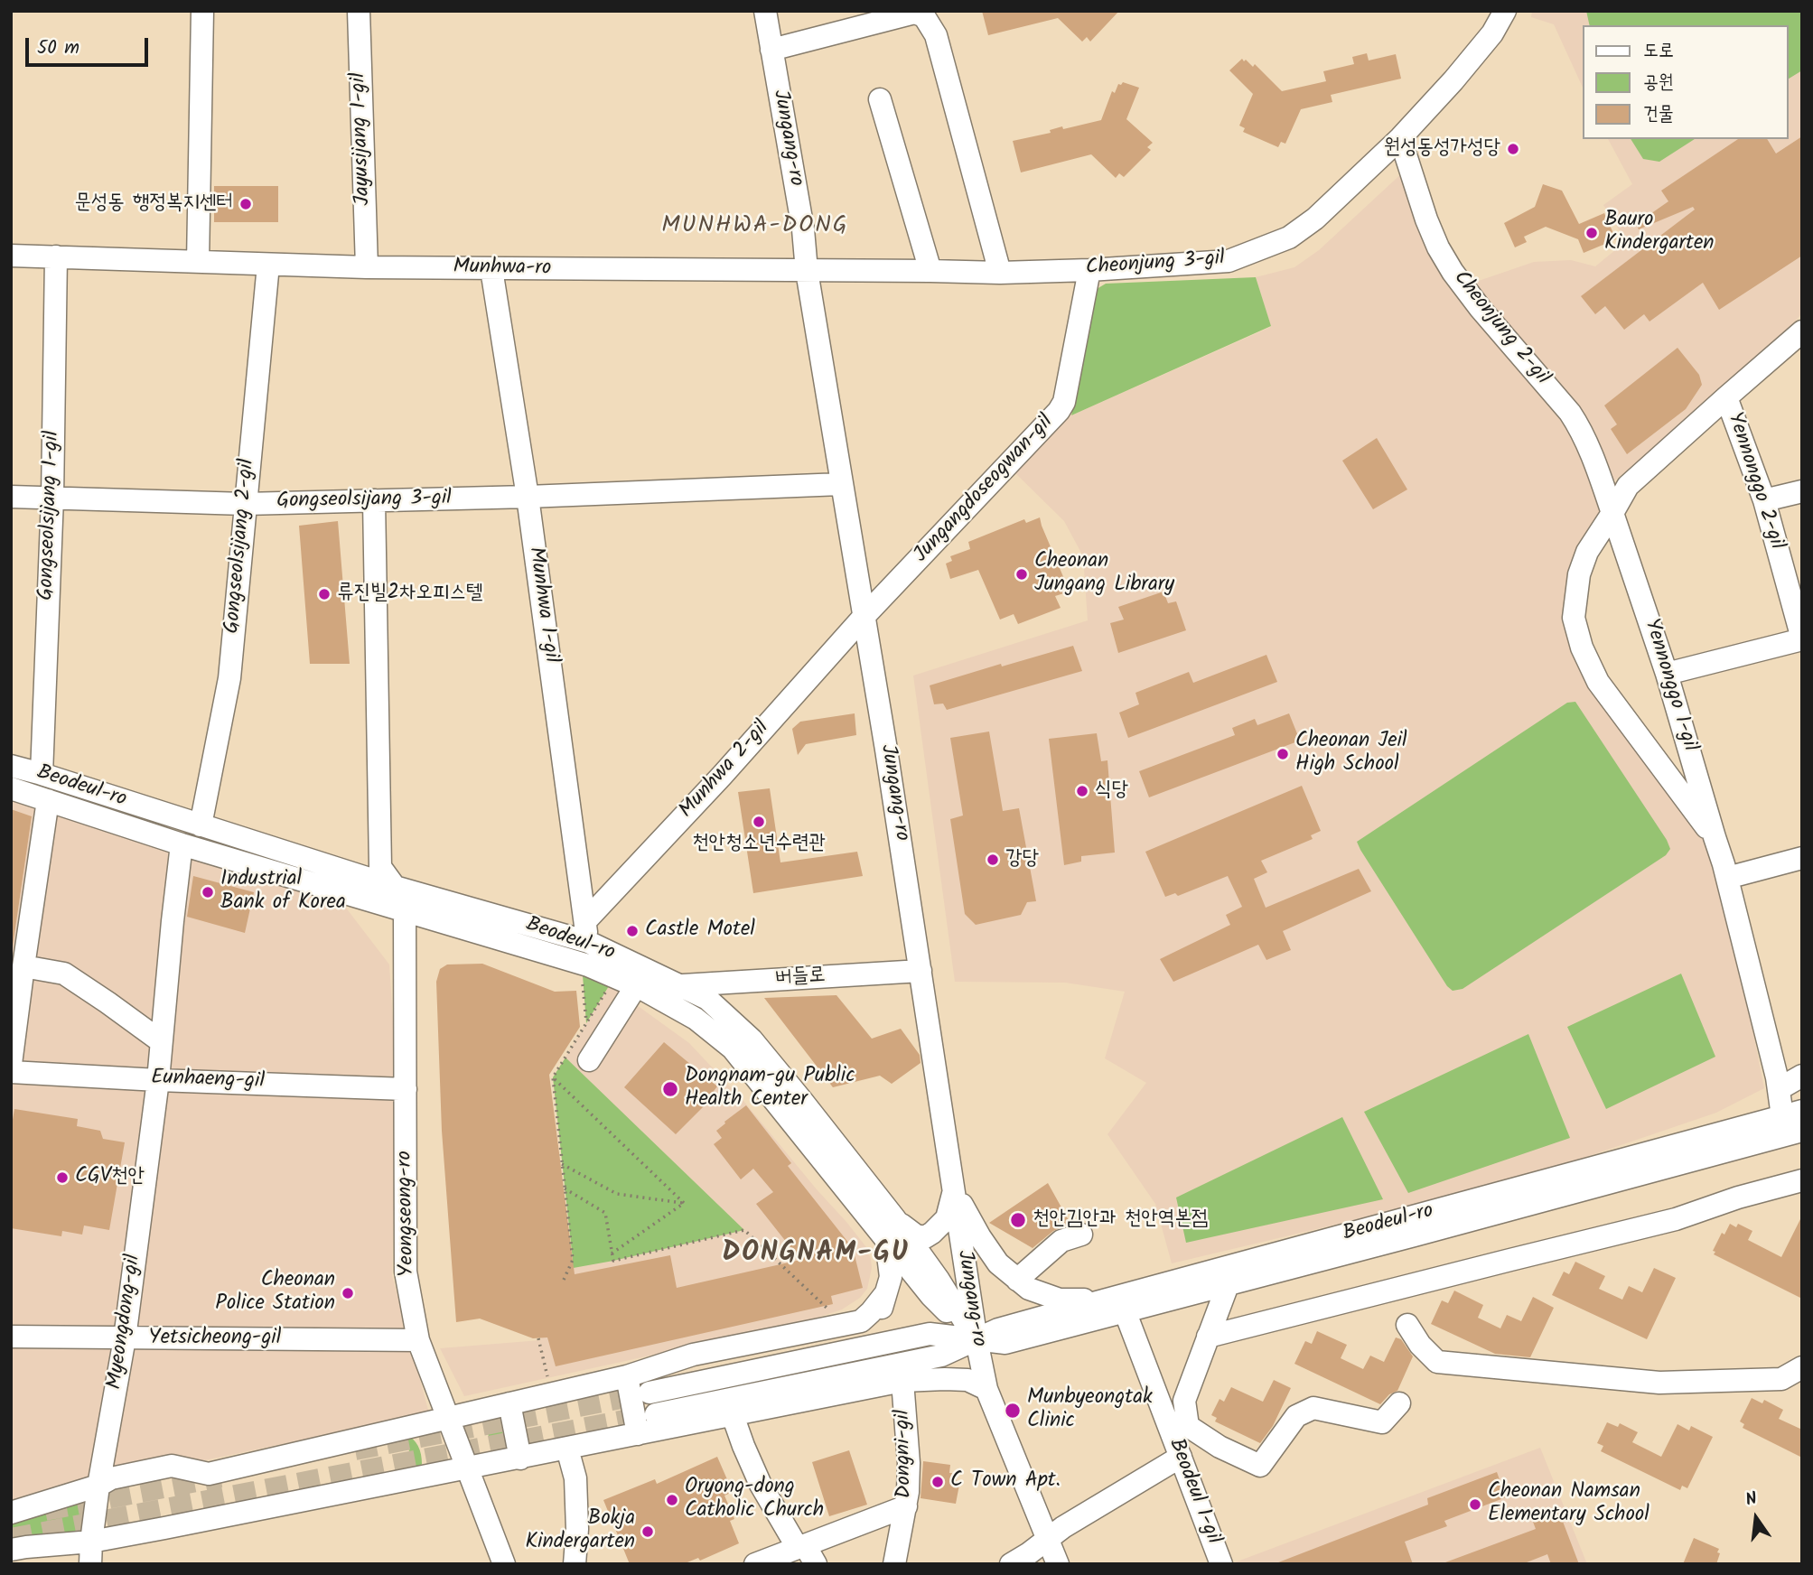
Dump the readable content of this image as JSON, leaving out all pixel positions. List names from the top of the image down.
{
  "streets": {
    "street": [
      "Jungang-ro",
      "Jayusijang 1-gil",
      "Cheonjung 3-gil",
      "Munhwa-ro",
      "Cheonjung 2-gil",
      "Yennonggo 2-gil",
      "Jungangdoseogwan-gil",
      "Gongseolsijang 3-gil",
      "Gongseolsijang 1-gil",
      "Gongseolsijang 2-gil",
      "Munhwa 1-gil",
      "Yennonggo 1-gil",
      "Munhwa 2-gil",
      "Beodeul-ro",
      "버들로",
      "Eunhaeng-gil",
      "Yeongseong-ro",
      "Myeongdong-gil",
      "Yetsicheong-gil",
      "Dongni-gil",
      "Beodeul 1-gil"
    ]
  },
  "crossings": [
    ["Jungang-ro", "Cheonjung 3-gil"],
    ["Jungang-ro", "Munhwa-ro"],
    ["Jungang-ro", "Jungangdoseogwan-gil"],
    ["Jungang-ro", "Gongseolsijang 3-gil"],
    ["Jungang-ro", "Munhwa 2-gil"],
    ["Jungang-ro", "Beodeul-ro"],
    ["Jungang-ro", "버들로"],
    ["Jayusijang 1-gil", "Munhwa-ro"],
    ["Cheonjung 3-gil", "Munhwa-ro"],
    ["Cheonjung 3-gil", "Cheonjung 2-gil"],
    ["Cheonjung 3-gil", "Jungangdoseogwan-gil"],
    ["Munhwa-ro", "Gongseolsijang 1-gil"],
    ["Munhwa-ro", "Gongseolsijang 2-gil"],
    ["Munhwa-ro", "Munhwa 1-gil"],
    ["Cheonjung 2-gil", "Yennonggo 1-gil"],
    ["Jungangdoseogwan-gil", "Munhwa 2-gil"],
    ["Gongseolsijang 3-gil", "Gongseolsijang 1-gil"],
    ["Gongseolsijang 3-gil", "Gongseolsijang 2-gil"],
    ["Gongseolsijang 3-gil", "Munhwa 1-gil"],
    ["Gongseolsijang 3-gil", "Yeongseong-ro"],
    ["Gongseolsijang 1-gil", "Beodeul-ro"],
    ["Gongseolsijang 2-gil", "Beodeul-ro"],
    ["Munhwa 1-gil", "Munhwa 2-gil"],
    ["Munhwa 1-gil", "Beodeul-ro"],
    ["Yennonggo 1-gil", "Beodeul-ro"],
    ["Munhwa 2-gil", "Beodeul-ro"],
    ["Beodeul-ro", "버들로"],
    ["Beodeul-ro", "Yeongseong-ro"],
    ["Beodeul-ro", "Myeongdong-gil"],
    ["Beodeul-ro", "Beodeul 1-gil"],
    ["Eunhaeng-gil", "Yeongseong-ro"],
    ["Eunhaeng-gil", "Myeongdong-gil"],
    ["Yeongseong-ro", "Yetsicheong-gil"],
    ["Myeongdong-gil", "Yetsicheong-gil"]
  ],
  "districts": ["MUNHWA-DONG", "DONGNAM-GU"],
  "places": [
    "원성동성가성당",
    "문성동 행정복지센터",
    "Bauro Kindergarten",
    "Cheonan Jungang Library",
    "류진빌2차오피스텔",
    "Cheonan Jeil High School",
    "식당",
    "천안청소년수련관",
    "강당",
    "Industrial Bank of Korea",
    "Castle Motel",
    "Dongnam-gu Public Health Center",
    "CGV천안",
    "천안김안과 천안역본점",
    "Cheonan Police Station",
    "Munbyeongtak Clinic",
    "C Town Apt.",
    "Oryong-dong Catholic Church",
    "Cheonan Namsan Elementary School",
    "Bokja Kindergarten"
  ],
  "legend": ["도로", "공원", "건물"],
  "scale_bar": "50 m",
  "north": "top"
}
